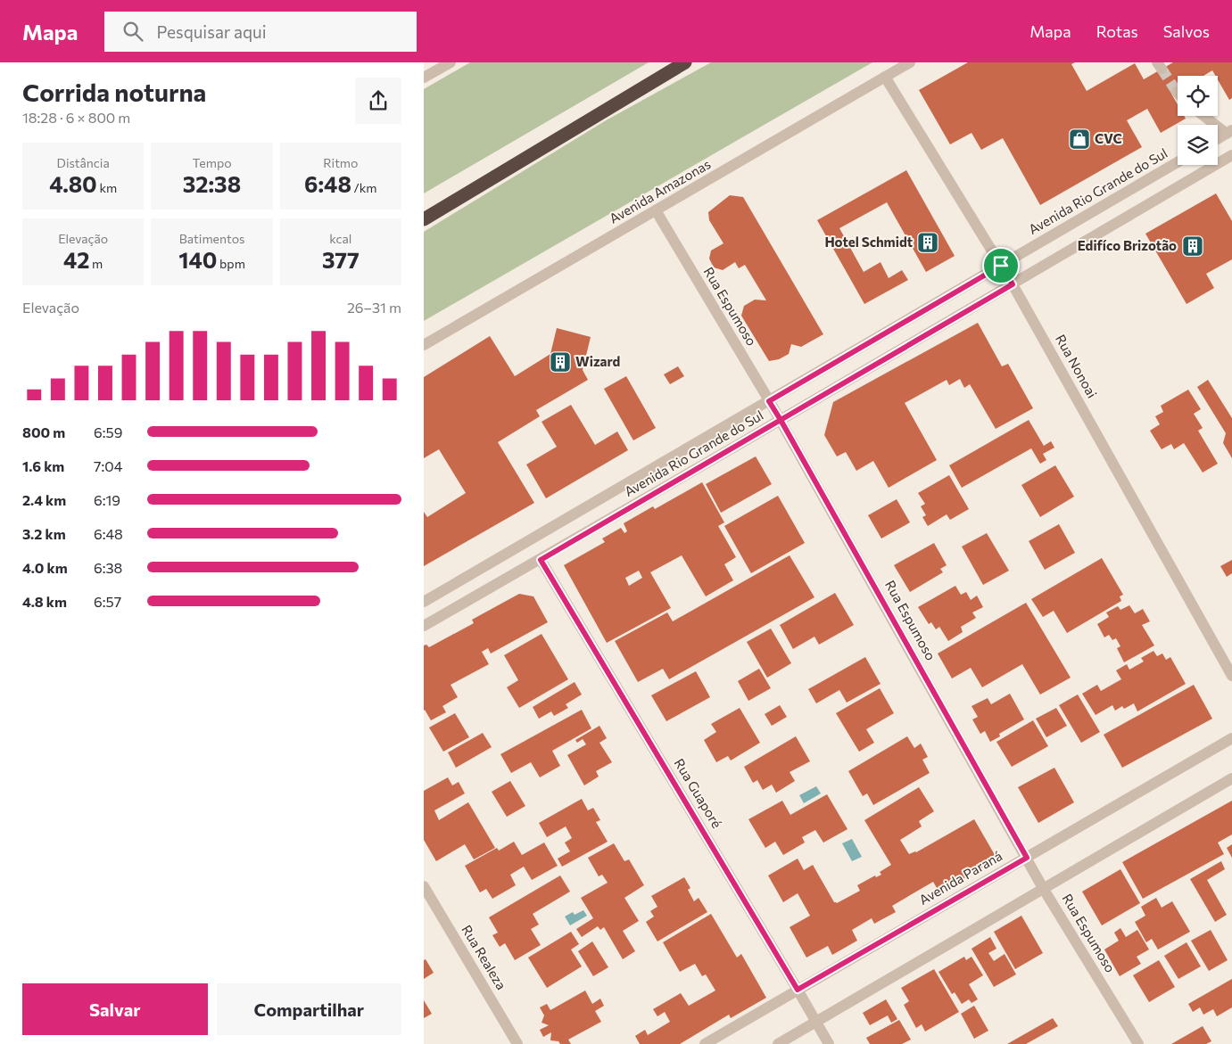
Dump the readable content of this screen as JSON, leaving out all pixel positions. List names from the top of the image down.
{
  "streets": {
    "street": [
      "Avenida Amazonas",
      "Avenida Rio Grande do Sul",
      "Rua Espumoso",
      "Rua Nonoai",
      "Rua Guaporé",
      "Avenida Paraná",
      "Rua Realeza"
    ]
  },
  "crossings": [
    ["Avenida Amazonas", "Rua Espumoso"],
    ["Avenida Amazonas", "Rua Nonoai"],
    ["Avenida Rio Grande do Sul", "Rua Espumoso"],
    ["Avenida Rio Grande do Sul", "Rua Nonoai"],
    ["Avenida Rio Grande do Sul", "Rua Guaporé"],
    ["Rua Espumoso", "Avenida Paraná"],
    ["Rua Guaporé", "Avenida Paraná"]
  ],
  "places": {
    "shop": ["CVC"],
    "building": ["Hotel Schmidt", "Edifíco Brizotão", "Wizard"]
  },
  "page": {
    "header": "Mapa",
    "search": "Pesquisar aqui",
    "nav": ["Mapa", "Rotas", "Salvos"],
    "heading": ["Corrida noturna", "18:28 · 6 × 800 m"],
    "stats": [
      ["Distância", "4.80 km"],
      ["Tempo", "32:38"],
      ["Ritmo", "6:48 /km"],
      ["Elevação", "42 m"],
      ["Batimentos", "140 bpm"],
      ["kcal", "377"]
    ],
    "chart": ["Elevação", "26–31 m"],
    "list": [
      {
        "name": "800 m",
        "note": "6:59"
      },
      {
        "name": "1.6 km",
        "note": "7:04"
      },
      {
        "name": "2.4 km",
        "note": "6:19"
      },
      {
        "name": "3.2 km",
        "note": "6:48"
      },
      {
        "name": "4.0 km",
        "note": "6:38"
      },
      {
        "name": "4.8 km",
        "note": "6:57"
      }
    ],
    "buttons": ["Salvar", "Compartilhar"]
  }
}
